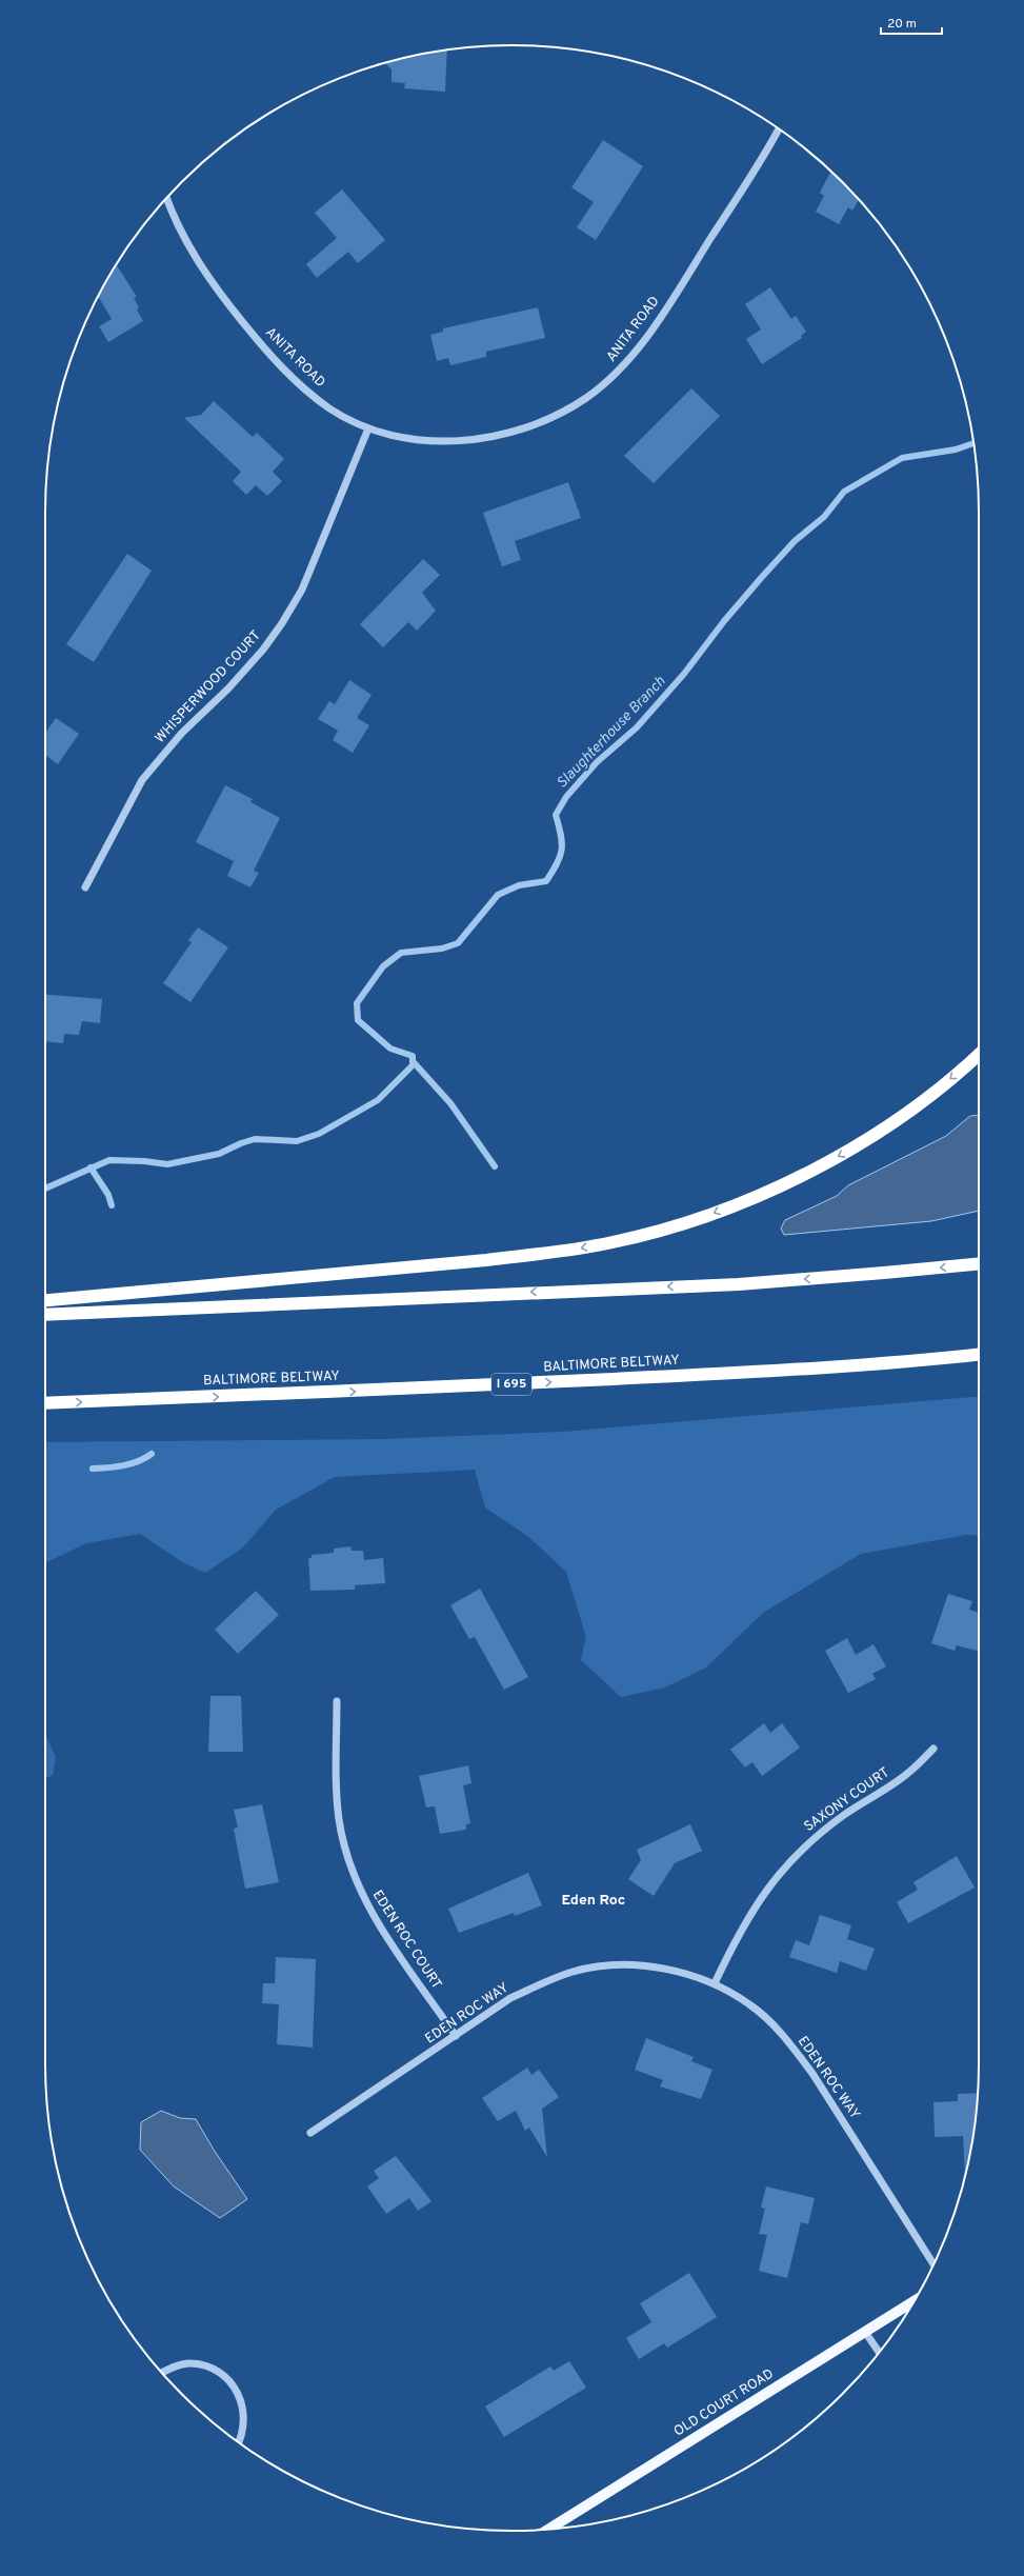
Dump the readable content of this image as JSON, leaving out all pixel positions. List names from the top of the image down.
{
  "streets": {
    "highway": ["BALTIMORE BELTWAY", "I 695"],
    "main road": ["OLD COURT ROAD"],
    "street": [
      "ANITA ROAD",
      "WHISPERWOOD COURT",
      "SAXONY COURT",
      "EDEN ROC COURT",
      "EDEN ROC WAY"
    ]
  },
  "crossings": [
    ["ANITA ROAD", "WHISPERWOOD COURT"],
    ["SAXONY COURT", "EDEN ROC WAY"],
    ["EDEN ROC COURT", "EDEN ROC WAY"]
  ],
  "districts": ["Eden Roc"],
  "water": ["Slaughterhouse Branch"],
  "scale_bar": "20 m"
}
